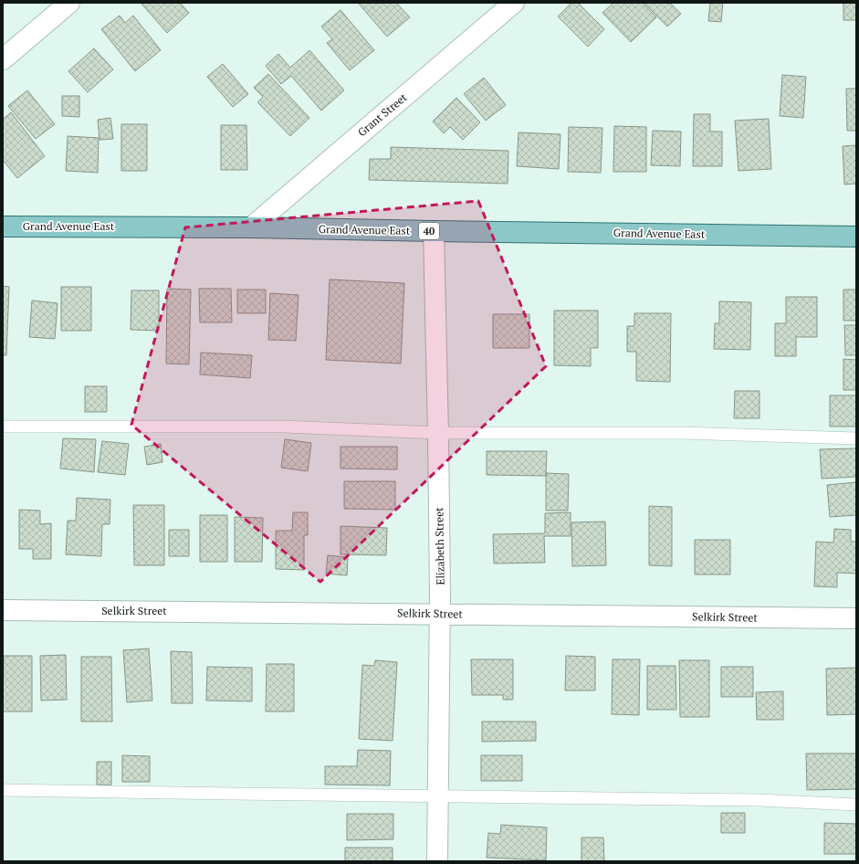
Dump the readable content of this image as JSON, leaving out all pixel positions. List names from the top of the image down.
{
  "streets": {
    "main road": ["Grand Avenue East", "40"],
    "street": ["Grant Street", "Elizabeth Street", "Selkirk Street"]
  },
  "crossings": [
    ["Grant Street", "Grand Avenue East"],
    ["Grand Avenue East", "Elizabeth Street"],
    ["Elizabeth Street", "Selkirk Street"]
  ]
}
